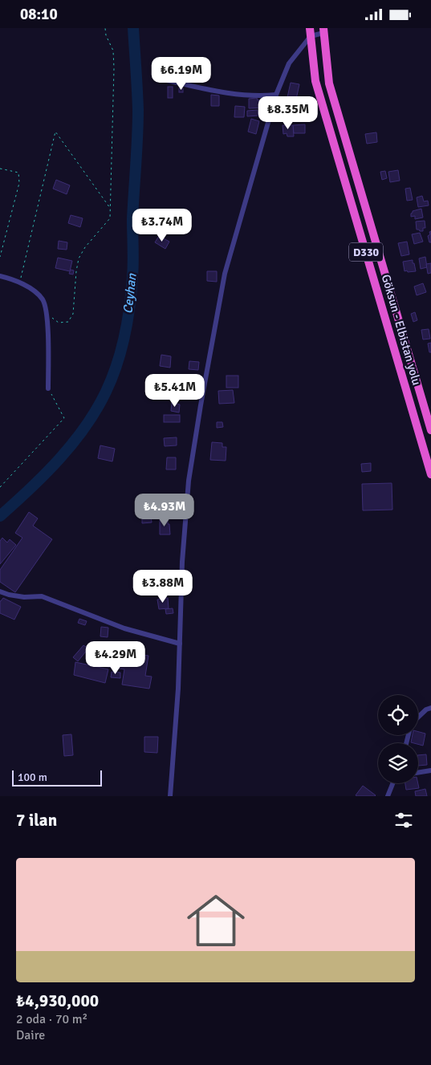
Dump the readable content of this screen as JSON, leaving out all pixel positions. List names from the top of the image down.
{
  "streets": {
    "highway": ["D330", "Göksun - Elbistan yolu"]
  },
  "water": ["Ceyhan"],
  "scale_bar": "100 m",
  "page": {
    "status": "08:10",
    "price": [
      "₺6.19M",
      "₺8.35M",
      "₺3.74M",
      "₺5.41M",
      "₺4.93M",
      "₺3.88M",
      "₺4.29M"
    ],
    "scale": "100 m",
    "heading": "7 ilan",
    "list": [
      {
        "name": "₺4,930,000",
        "note": "2 oda · 70 m² · Daire"
      }
    ]
  }
}
